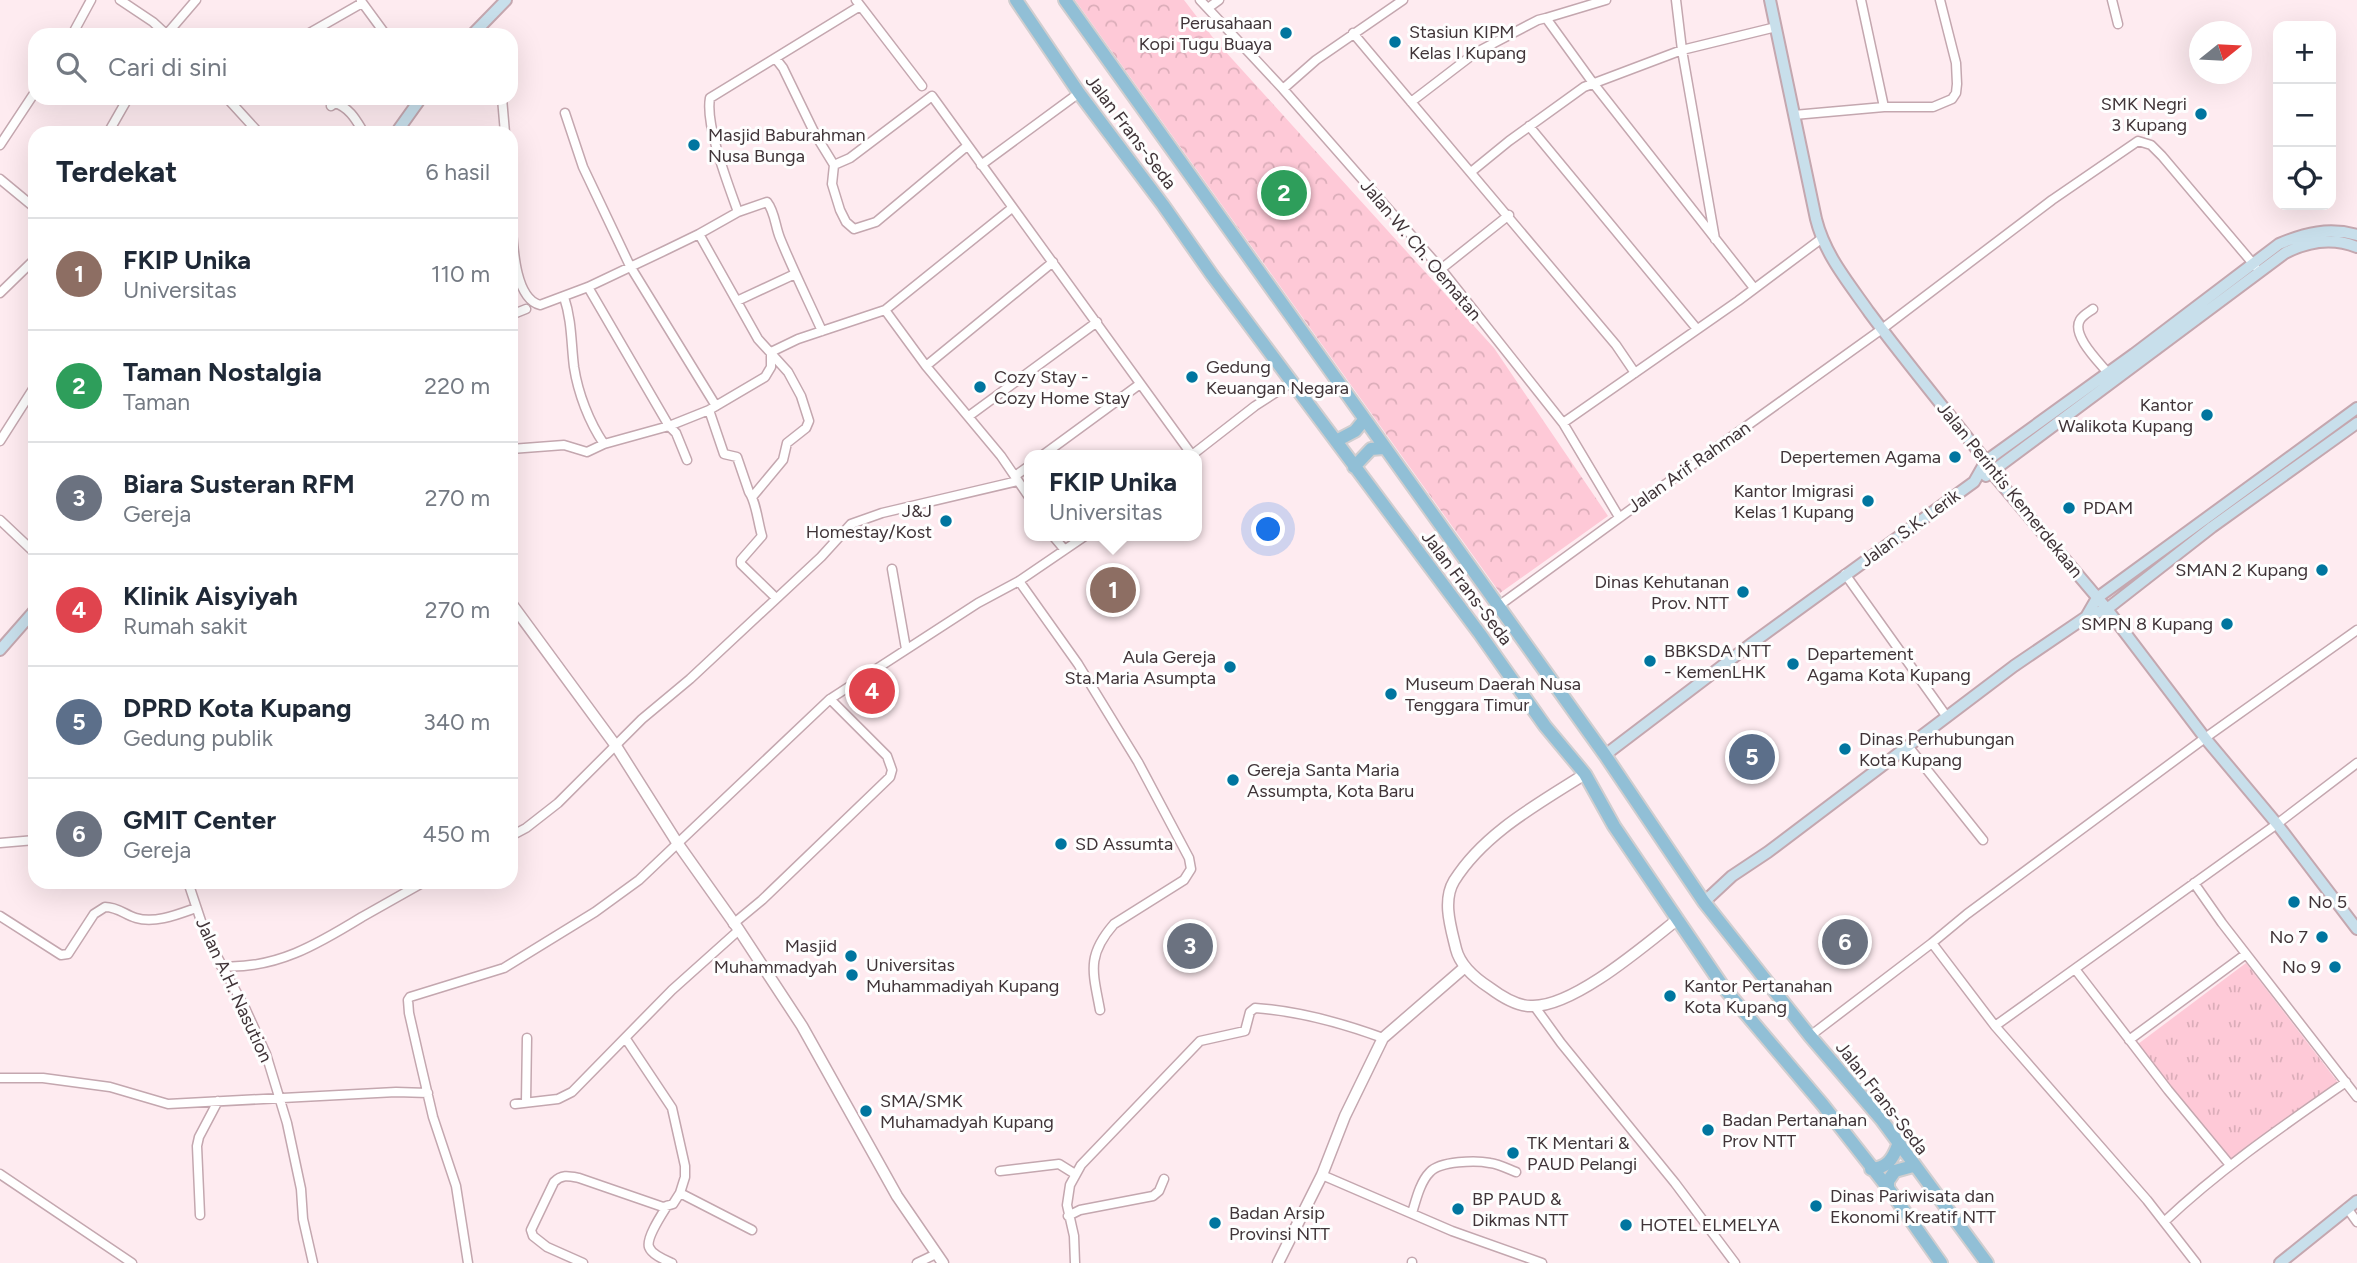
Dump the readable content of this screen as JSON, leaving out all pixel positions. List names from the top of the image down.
{
  "streets": {
    "main road": ["Jalan Frans-Seda", "Jalan Perintis Kemerdekaan", "Jalan S.K. Lerik"],
    "street": ["Jalan W. Ch. Oematan", "Jalan Arif Rahman", "Jalan A.H. Nasution"]
  },
  "crossings": [
    ["Jalan Frans-Seda", "Jalan Arif Rahman"],
    ["Jalan Frans-Seda", "Jalan S.K. Lerik"],
    ["Jalan W. Ch. Oematan", "Jalan Arif Rahman"],
    ["Jalan Arif Rahman", "Jalan Perintis Kemerdekaan"],
    ["Jalan Arif Rahman", "Jalan S.K. Lerik"],
    ["Jalan Perintis Kemerdekaan", "Jalan S.K. Lerik"]
  ],
  "places": [
    "Perusahaan Kopi Tugu Buaya",
    "Stasiun KIPM Kelas I Kupang",
    "SMK Negri 3 Kupang",
    "Masjid Baburahman Nusa Bunga",
    "Gedung Keuangan Negara",
    "Cozy Stay - Cozy Home Stay",
    "Kantor Walikota Kupang",
    "Depertemen Agama",
    "Kantor Imigrasi Kelas 1 Kupang",
    "PDAM",
    "J&J Homestay/Kost",
    "SMAN 2 Kupang",
    "Dinas Kehutanan Prov. NTT",
    "SMPN 8 Kupang",
    "BBKSDA NTT - KemenLHK",
    "Departement Agama Kota Kupang",
    "Aula Gereja Sta.Maria Asumpta",
    "Museum Daerah Nusa Tenggara Timur",
    "Dinas Perhubungan Kota Kupang",
    "Gereja Santa Maria Assumpta, Kota Baru",
    "SD Assumta",
    "No 5",
    "No 7",
    "Masjid Muhammadyah",
    "No 9",
    "Universitas Muhammadiyah Kupang",
    "Kantor Pertanahan Kota Kupang",
    "SMA/SMK Muhamadyah Kupang",
    "Badan Pertanahan Prov NTT",
    "TK Mentari & PAUD Pelangi",
    "Dinas Pariwisata dan Ekonomi Kreatif NTT",
    "BP PAUD & Dikmas NTT",
    "Badan Arsip Provinsi NTT",
    "HOTEL ELMELYA"
  ],
  "north": "right",
  "page": {
    "map_buttons": ["+", "−"],
    "search": "Cari di sini",
    "heading": ["Terdekat", "6 hasil"],
    "pins": [
      "2",
      "1",
      "4",
      "5",
      "6",
      "3"
    ],
    "list": [
      {
        "mark": "1",
        "name": "FKIP Unika",
        "note": "Universitas",
        "value": "110 m"
      },
      {
        "mark": "2",
        "name": "Taman Nostalgia",
        "note": "Taman",
        "value": "220 m"
      },
      {
        "mark": "3",
        "name": "Biara Susteran RFM",
        "note": "Gereja",
        "value": "270 m"
      },
      {
        "mark": "4",
        "name": "Klinik Aisyiyah",
        "note": "Rumah sakit",
        "value": "270 m"
      },
      {
        "mark": "5",
        "name": "DPRD Kota Kupang",
        "note": "Gedung publik",
        "value": "340 m"
      },
      {
        "mark": "6",
        "name": "GMIT Center",
        "note": "Gereja",
        "value": "450 m"
      }
    ],
    "popup": ["FKIP Unika", "Universitas"]
  }
}
